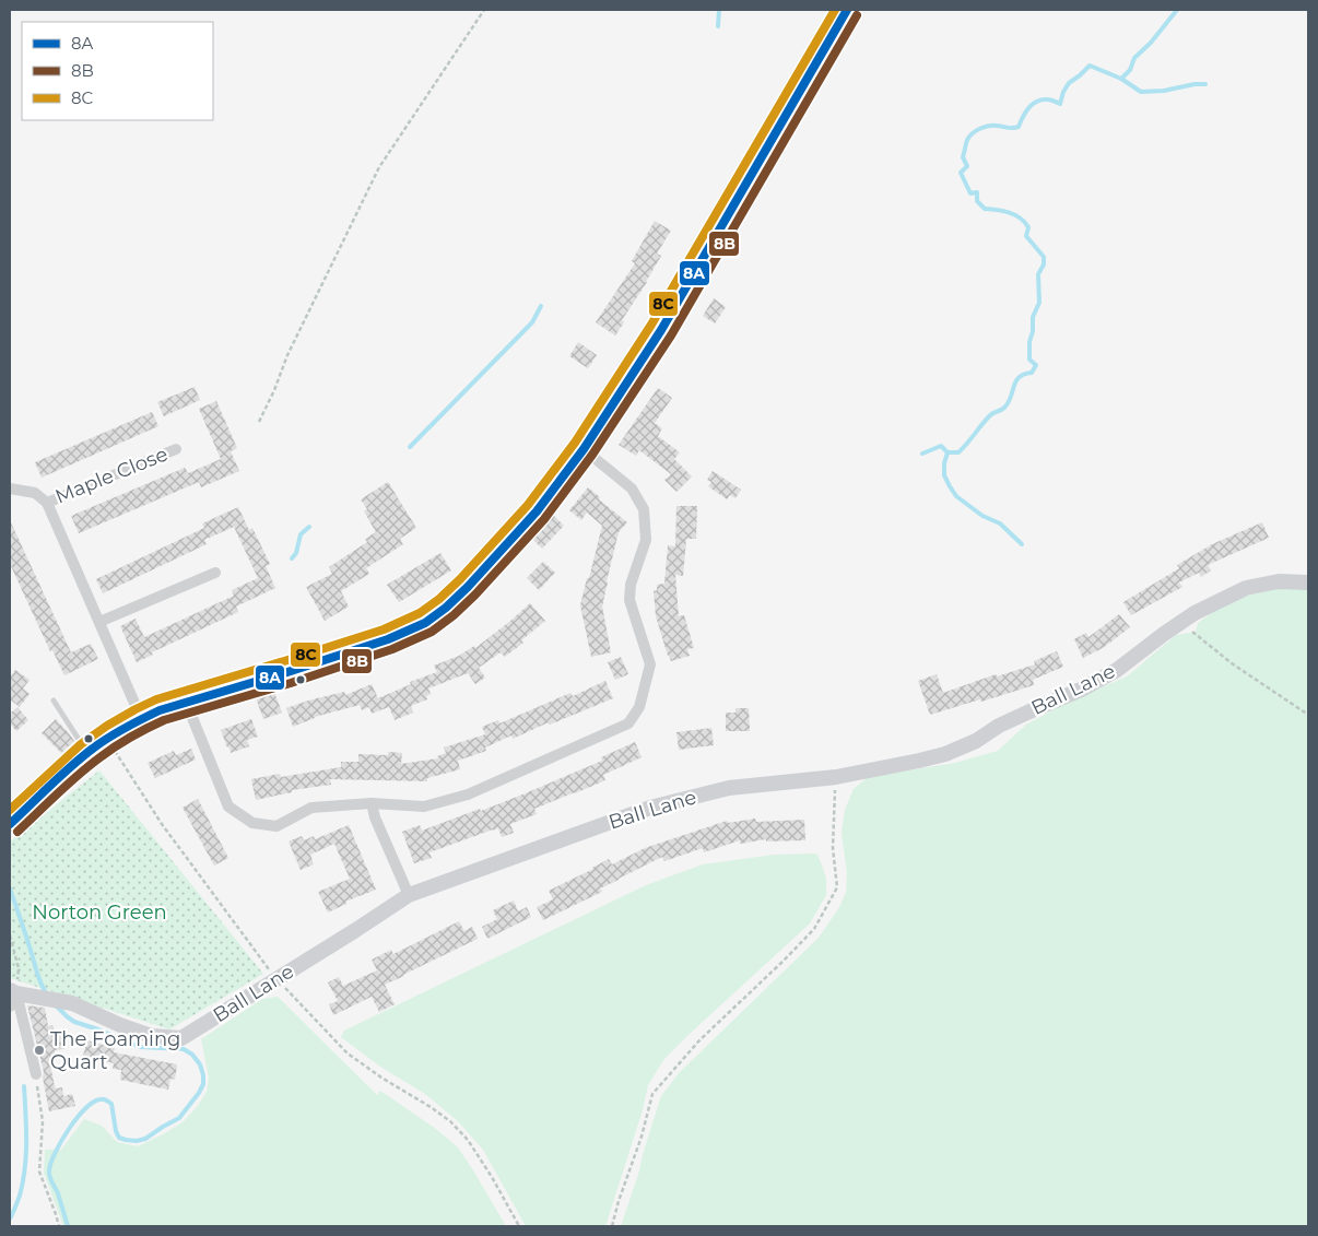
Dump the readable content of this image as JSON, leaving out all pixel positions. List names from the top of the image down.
{
  "streets": {
    "street": ["Maple Close", "Ball Lane"]
  },
  "parks": ["Norton Green"],
  "places": ["The Foaming Quart"],
  "lines": ["transit line 8A", "transit line 8C", "transit line 8B"],
  "legend": ["8A", "8B", "8C"]
}
